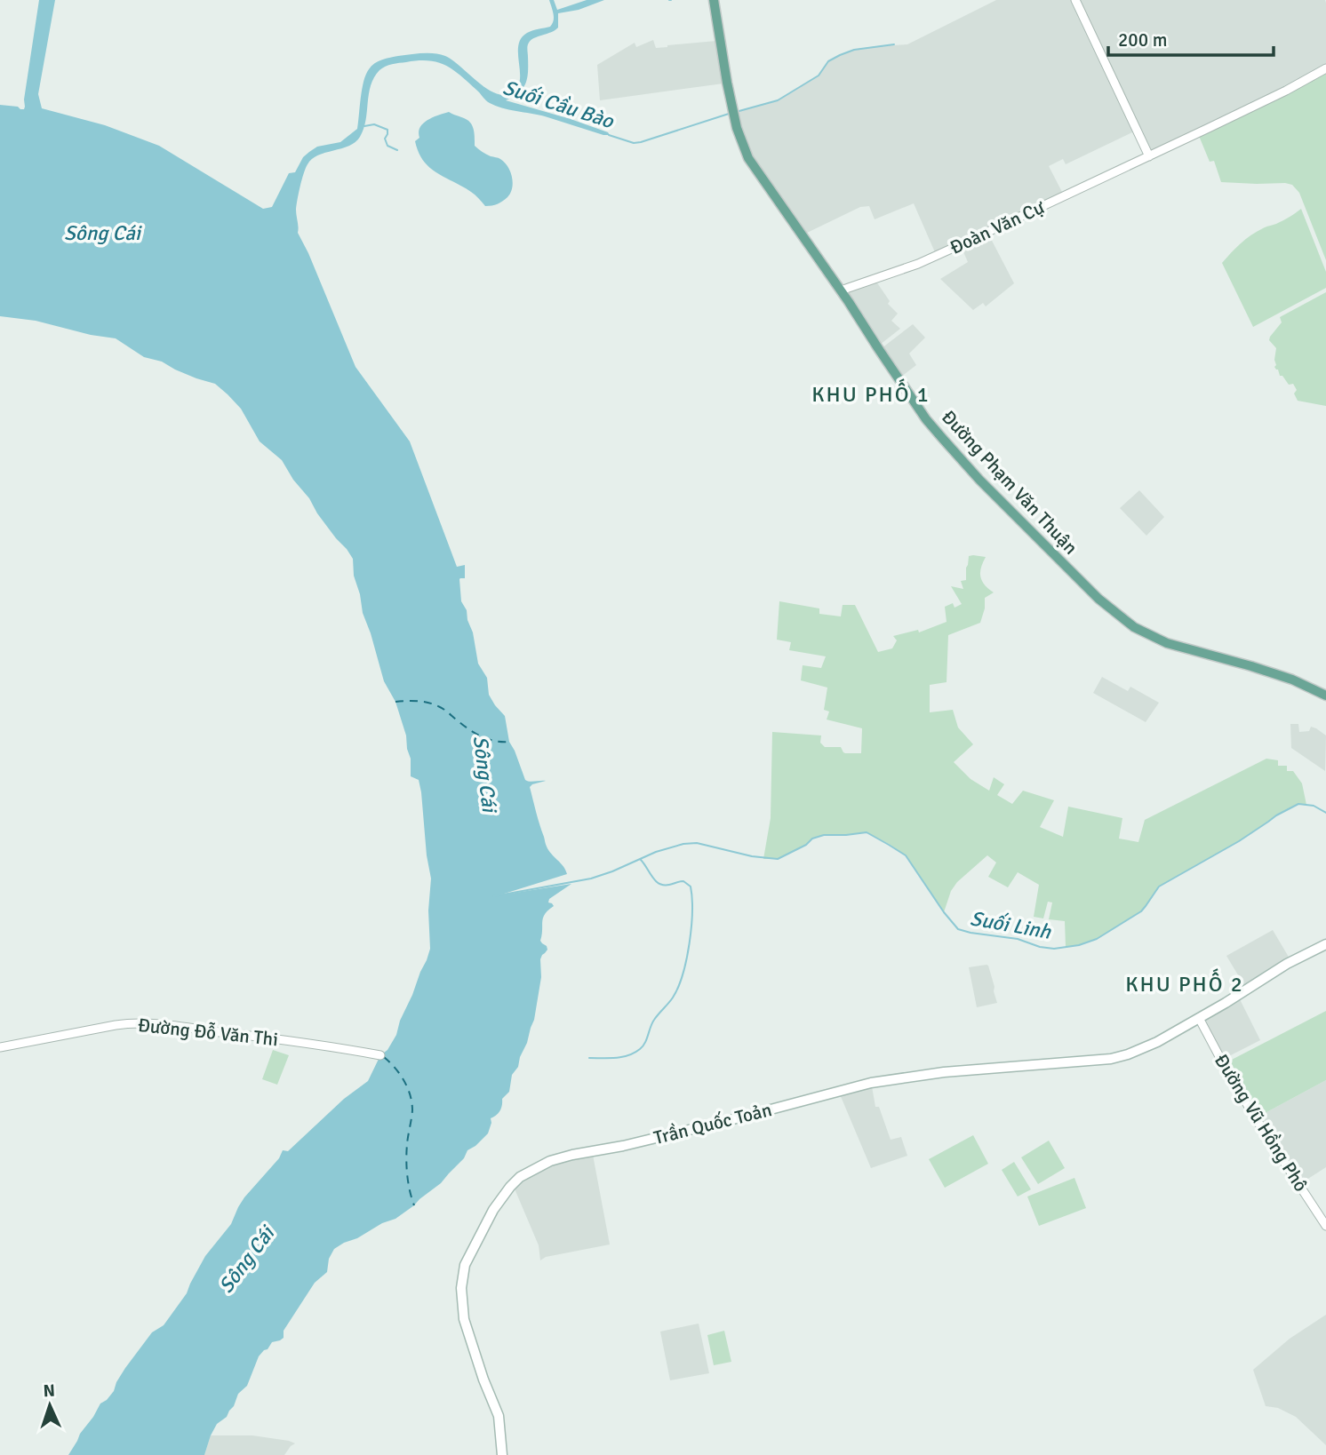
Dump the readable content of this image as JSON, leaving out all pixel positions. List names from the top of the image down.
{
  "streets": {
    "main road": ["Đường Phạm Văn Thuận", "Trần Quốc Toản"],
    "street": ["Đoàn Văn Cự", "Đường Đỗ Văn Thi", "Đường Vũ Hồng Phô"]
  },
  "crossings": [
    ["Đoàn Văn Cự", "Đường Phạm Văn Thuận"],
    ["Đường Vũ Hồng Phô", "Trần Quốc Toản"]
  ],
  "districts": ["KHU PHỐ 1", "KHU PHỐ 2"],
  "water": ["Suối Cầu Bào", "Sông Cái", "Suối Linh"],
  "scale_bar": "200 m",
  "north": "top"
}
